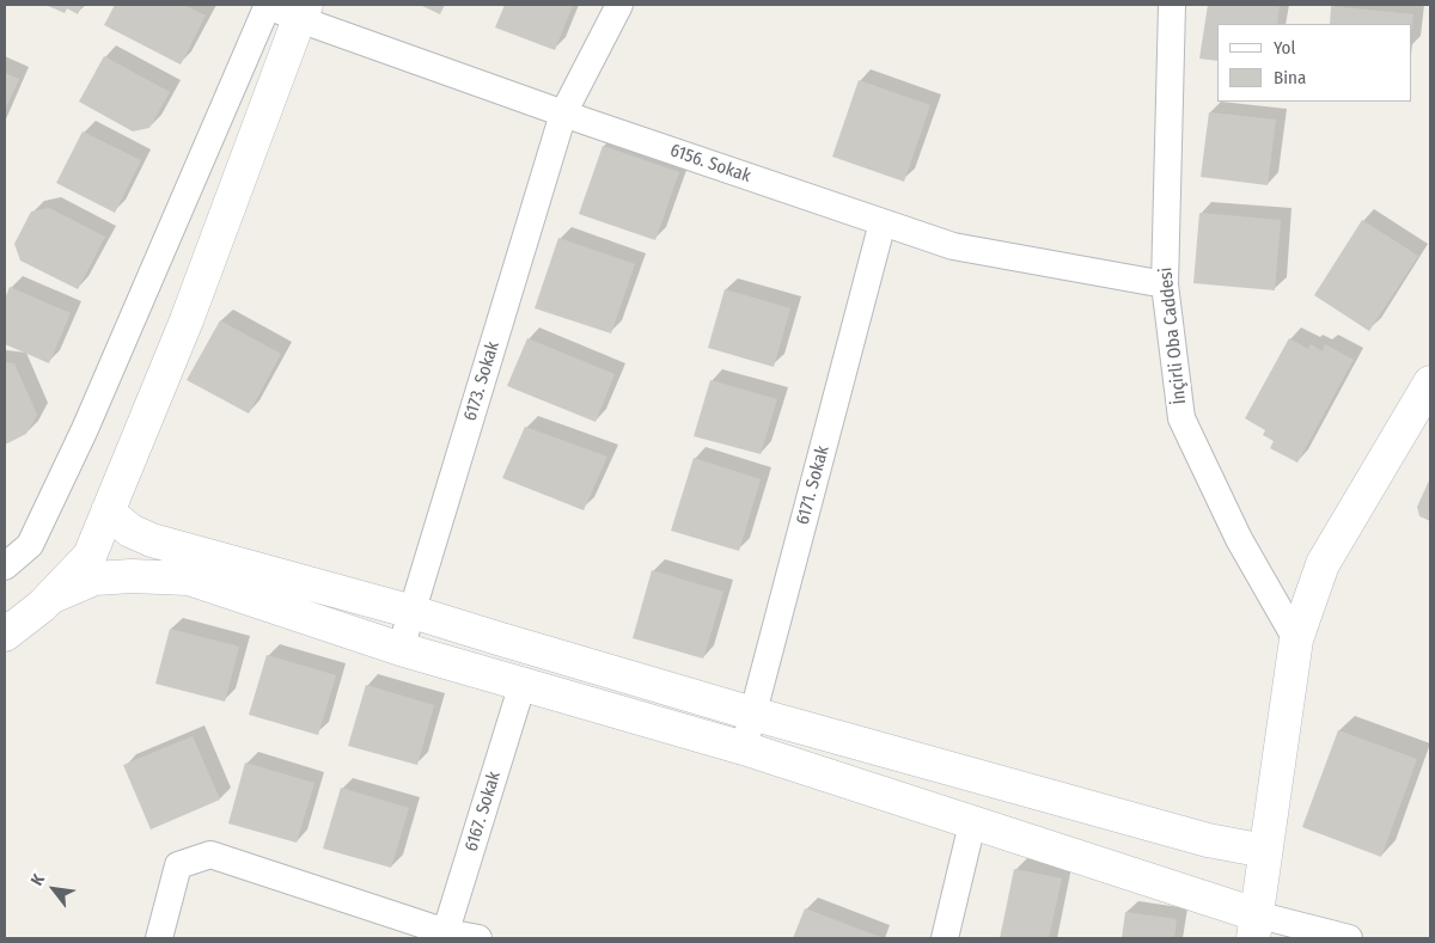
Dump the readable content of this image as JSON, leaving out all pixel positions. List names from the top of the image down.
{
  "streets": {
    "street": [
      "6156. Sokak",
      "İnçirli Oba Caddesi",
      "6173. Sokak",
      "6171. Sokak",
      "6167. Sokak"
    ]
  },
  "crossings": [
    ["6156. Sokak", "İnçirli Oba Caddesi"],
    ["6156. Sokak", "6173. Sokak"],
    ["6156. Sokak", "6171. Sokak"]
  ],
  "legend": ["Yol", "Bina"],
  "north": "top left"
}
